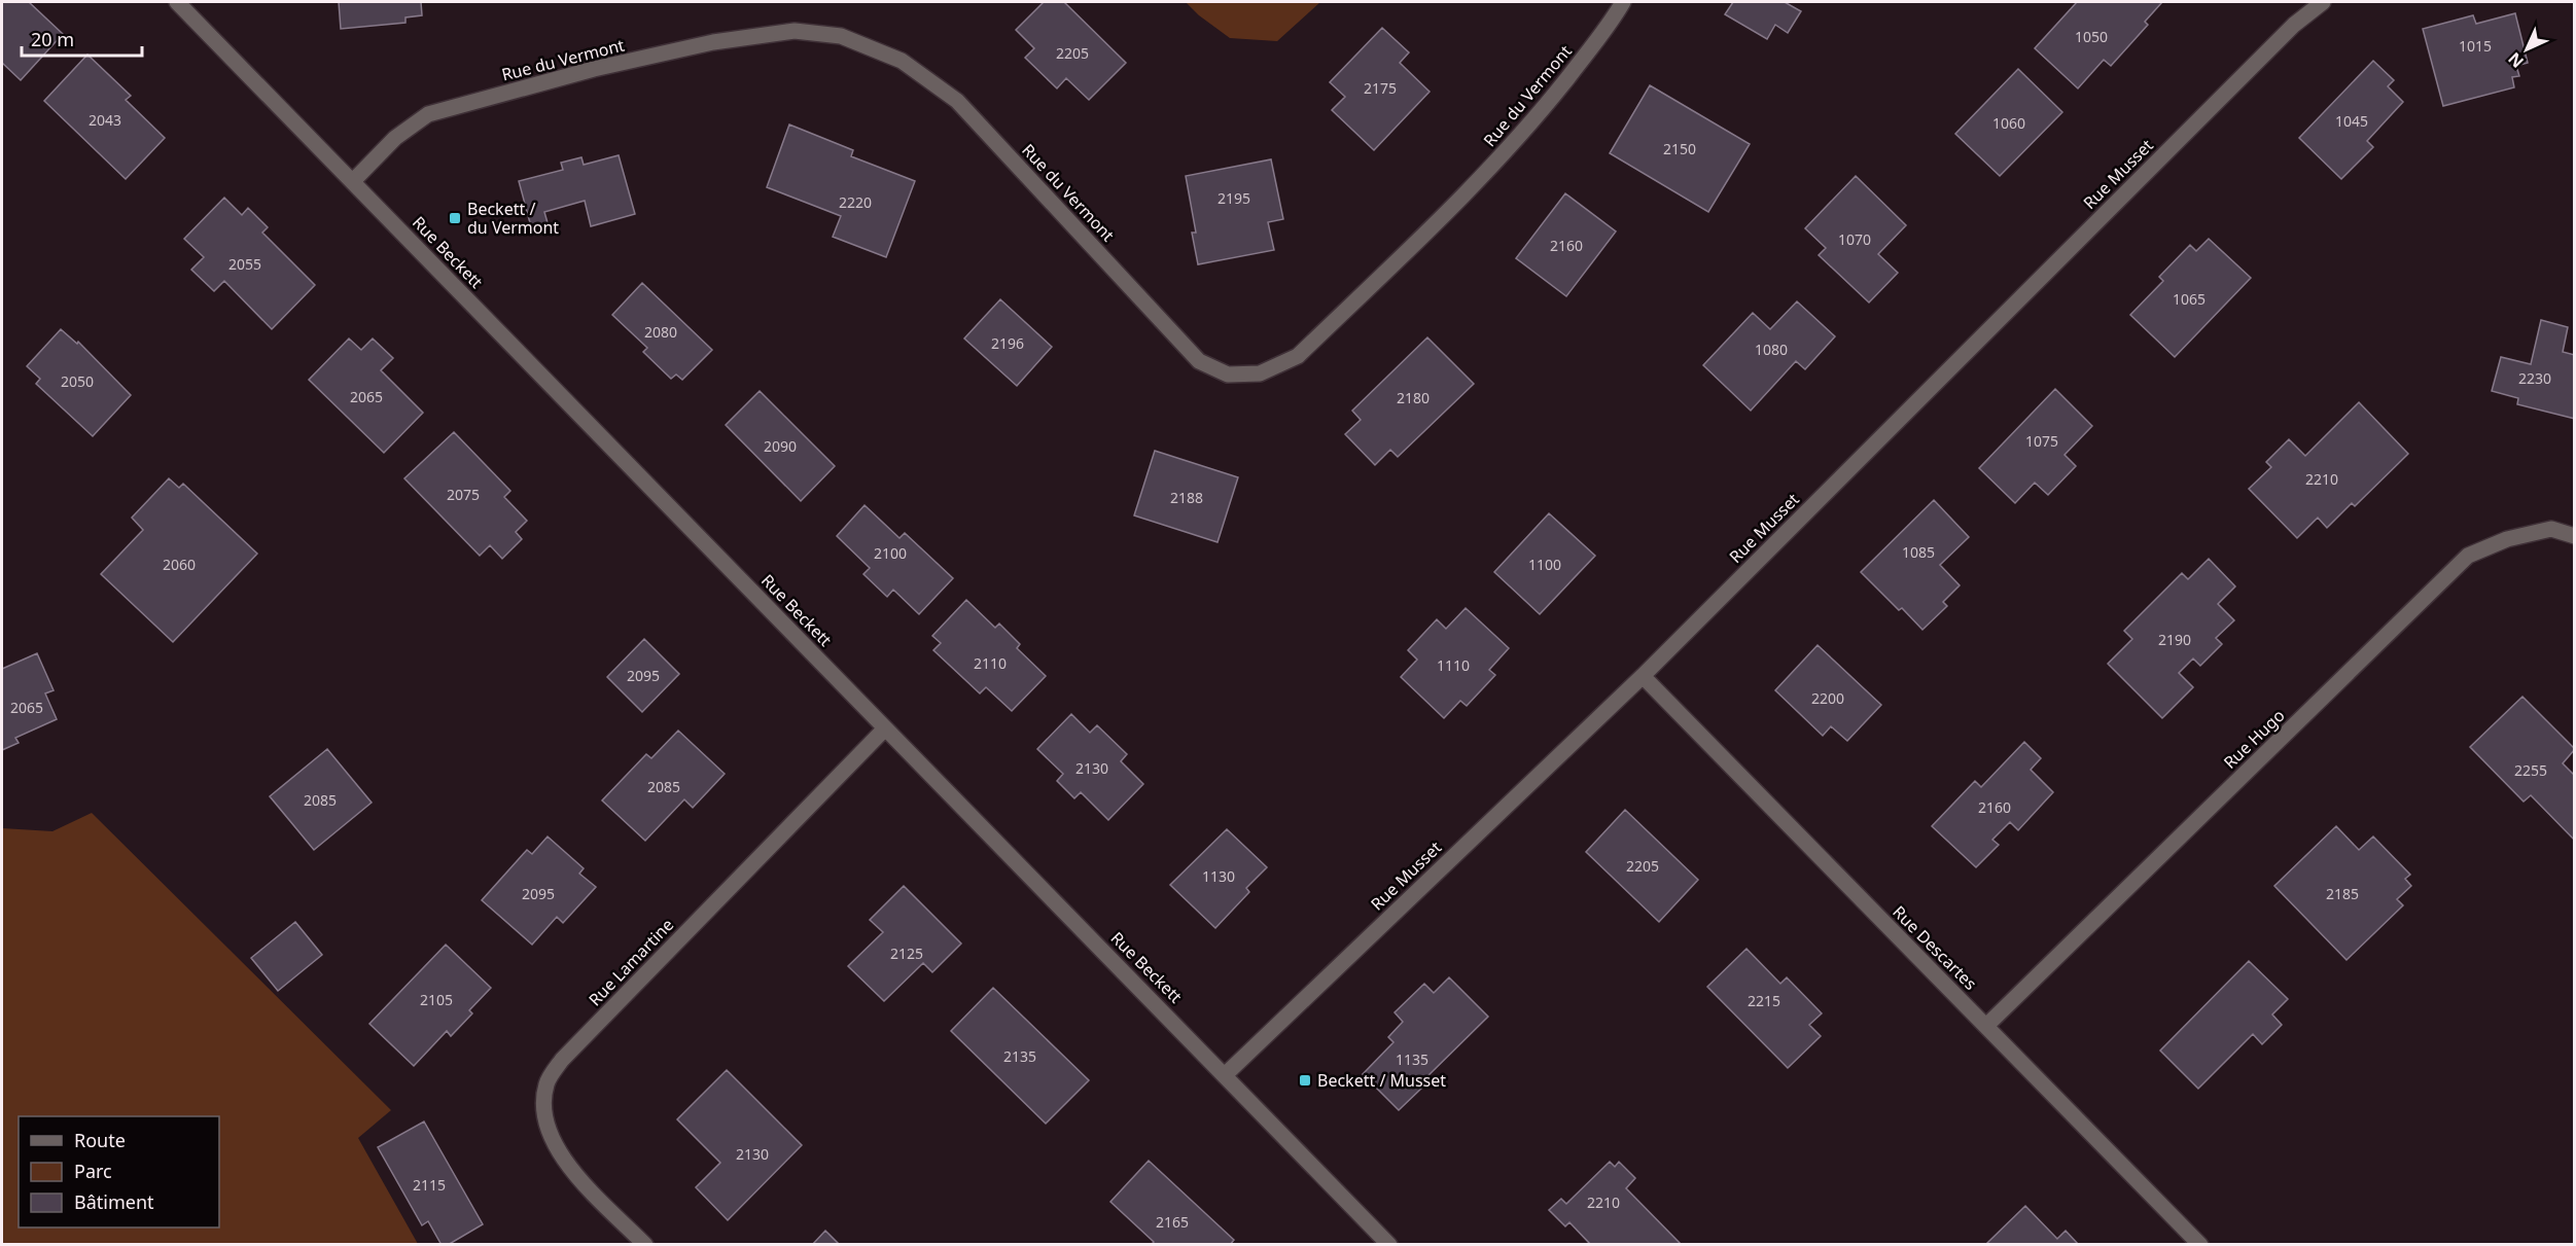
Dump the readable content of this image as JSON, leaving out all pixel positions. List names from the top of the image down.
{
  "streets": {
    "street": [
      "Rue du Vermont",
      "Rue Musset",
      "Rue Beckett",
      "Rue Hugo",
      "Rue Descartes",
      "Rue Lamartine"
    ]
  },
  "crossings": [
    ["Rue du Vermont", "Rue Beckett"],
    ["Rue Musset", "Rue Beckett"],
    ["Rue Musset", "Rue Descartes"],
    ["Rue Beckett", "Rue Lamartine"],
    ["Rue Hugo", "Rue Descartes"]
  ],
  "places": {
    "transit": ["Beckett / du Vermont", "Beckett / Musset"]
  },
  "house_numbers": [
    "1050",
    "1015",
    "2205",
    "2175",
    "2043",
    "1045",
    "1060",
    "2150",
    "2195",
    "2220",
    "1070",
    "2160",
    "2055",
    "1065",
    "2080",
    "2196",
    "1080",
    "2230",
    "2050",
    "2065",
    "2180",
    "1075",
    "2090",
    "2210",
    "2075",
    "2188",
    "1085",
    "2100",
    "2060",
    "1100",
    "2190",
    "2110",
    "1110",
    "2095",
    "2200",
    "2065",
    "2130",
    "2255",
    "2085",
    "2085",
    "2160",
    "2205",
    "1130",
    "2095",
    "2185",
    "2125",
    "2105",
    "2215",
    "2135",
    "1135",
    "2130",
    "2115",
    "2210",
    "2165"
  ],
  "legend": ["Route", "Parc", "Bâtiment"],
  "scale_bar": "20 m",
  "north": "bottom left"
}
